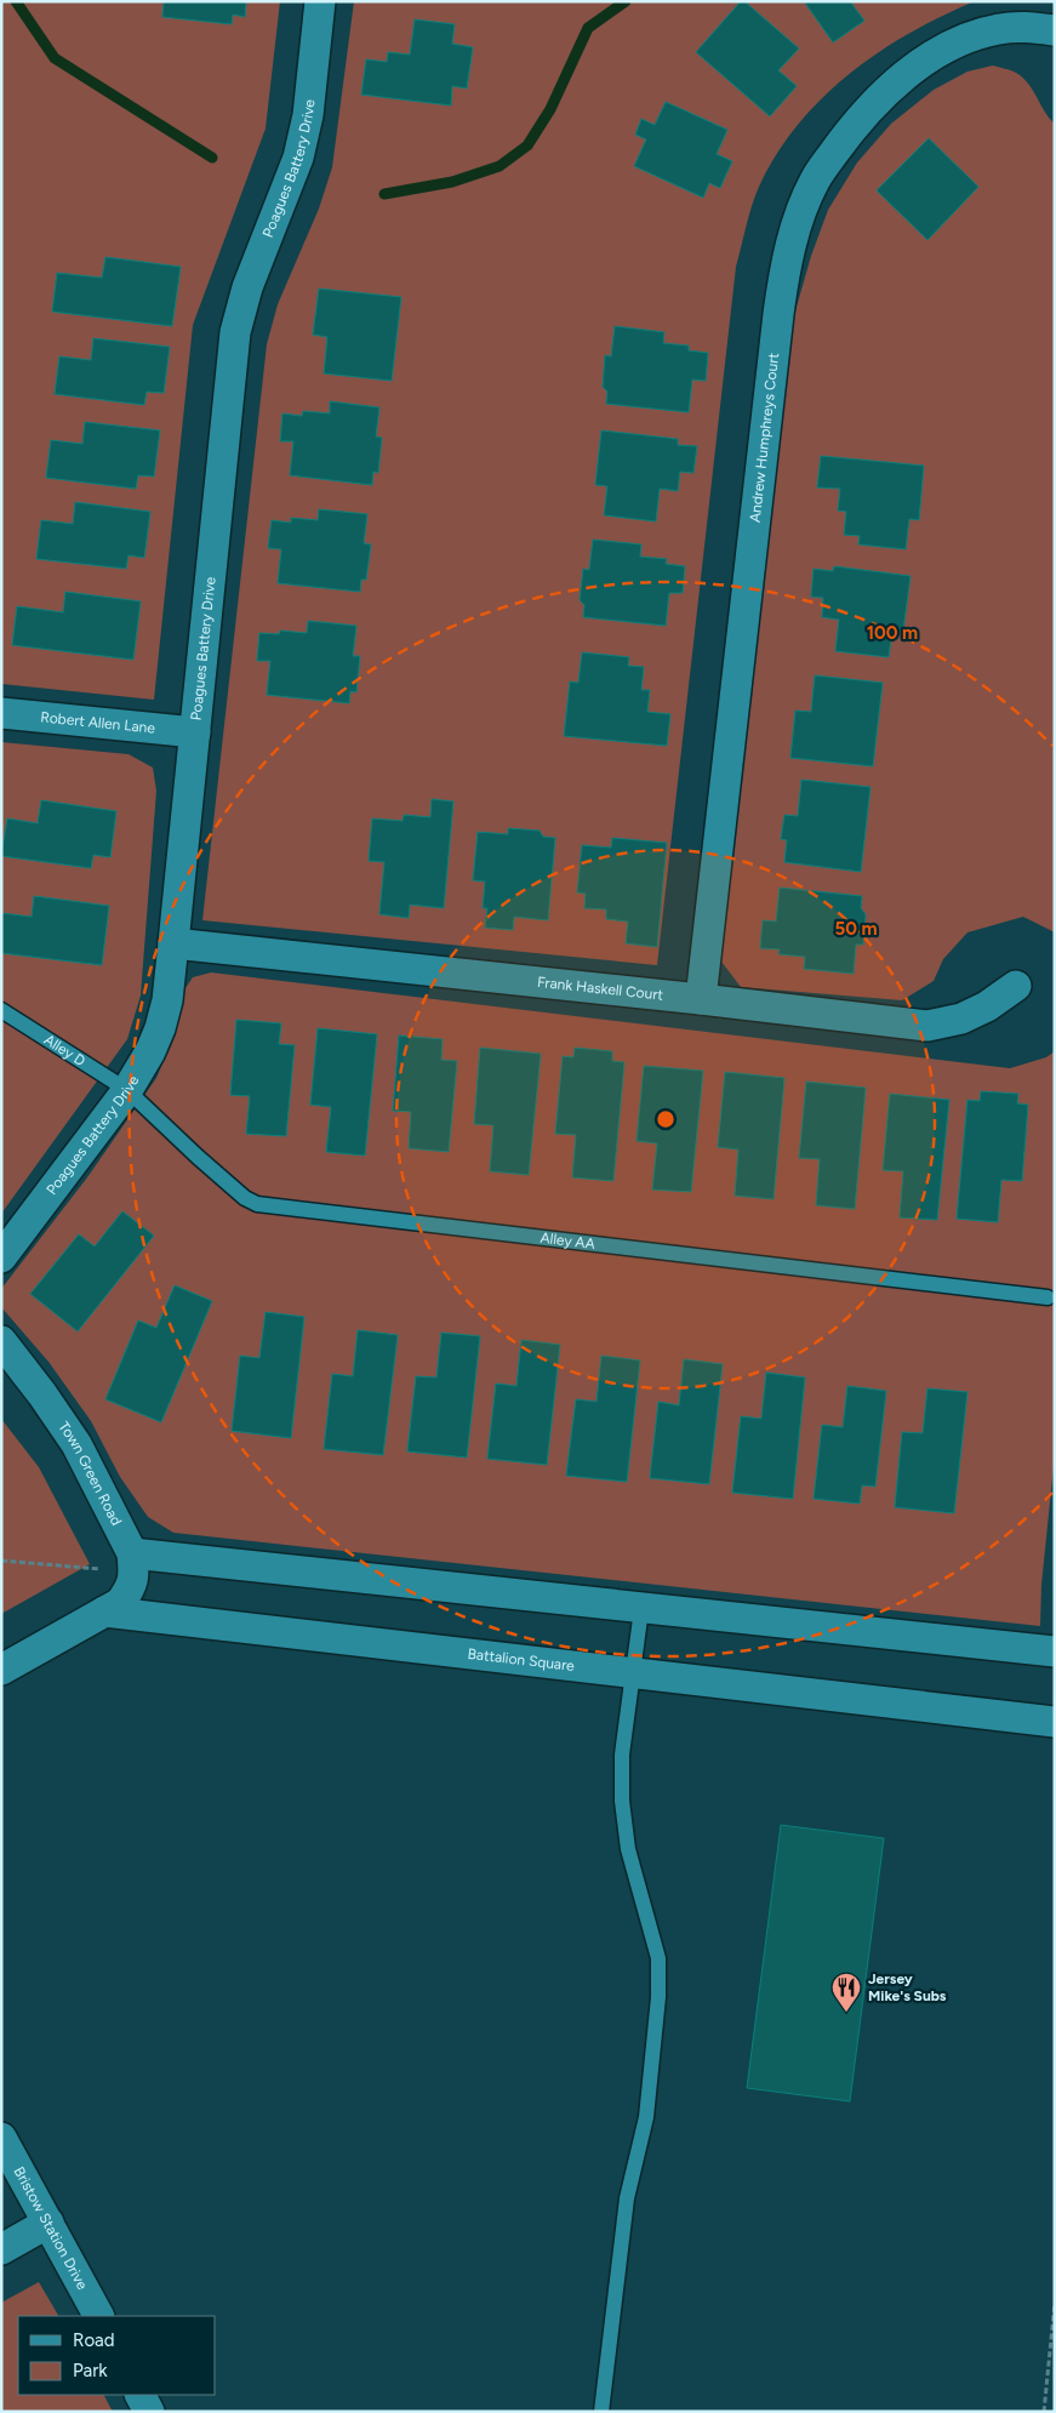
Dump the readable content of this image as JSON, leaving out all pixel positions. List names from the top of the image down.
{
  "streets": {
    "street": [
      "Poagues Battery Drive",
      "Andrew Humphreys Court",
      "Robert Allen Lane",
      "Frank Haskell Court",
      "Town Green Road",
      "Battalion Square",
      "Bristow Station Drive"
    ],
    "lane": ["Alley D", "Alley AA"]
  },
  "crossings": [
    ["Poagues Battery Drive", "Robert Allen Lane"],
    ["Poagues Battery Drive", "Frank Haskell Court"],
    ["Poagues Battery Drive", "Alley D"],
    ["Poagues Battery Drive", "Alley AA"],
    ["Andrew Humphreys Court", "Frank Haskell Court"],
    ["Alley D", "Alley AA"]
  ],
  "places": {
    "restaurant": ["Jersey Mike's Subs"]
  },
  "legend": ["Road", "Park"],
  "rings": ["100 m", "50 m"]
}
